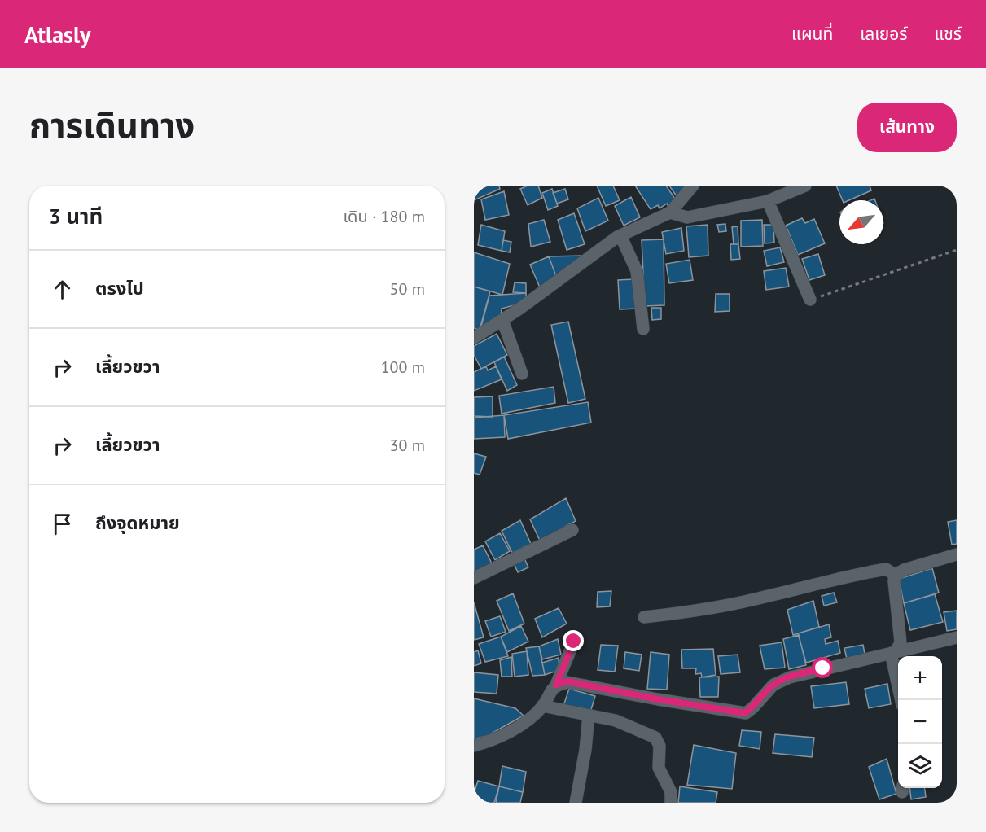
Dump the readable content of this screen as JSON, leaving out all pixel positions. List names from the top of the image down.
{
  "north": "bottom left",
  "page": {
    "header": "Atlasly",
    "nav": ["แผนที่", "เลเยอร์", "แชร์"],
    "title": "การเดินทาง",
    "buttons": "เส้นทาง",
    "heading": ["3 นาที", "เดิน · 180 m"],
    "list": [
      ["ตรงไป", "50 m"],
      ["เลี้ยวขวา", "100 m"],
      ["เลี้ยวขวา", "30 m"],
      "ถึงจุดหมาย"
    ],
    "map_buttons": ["+", "−"]
  }
}
